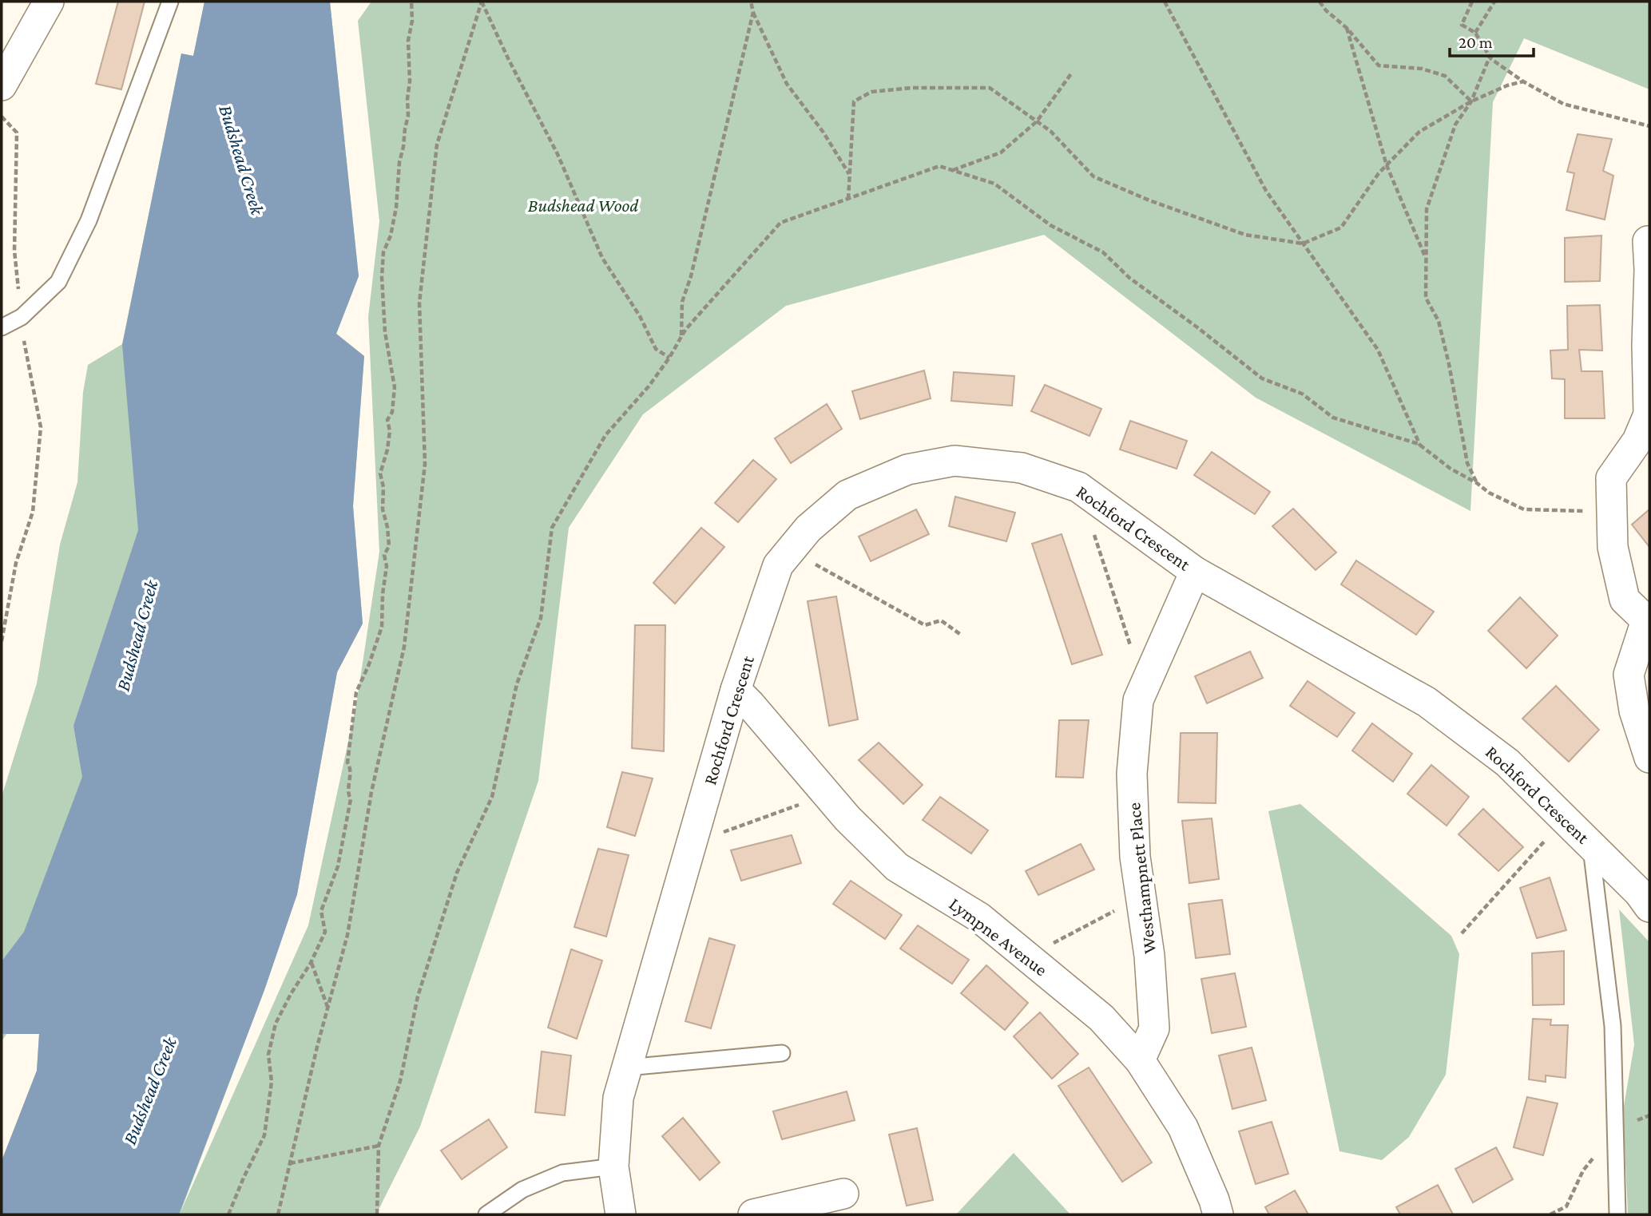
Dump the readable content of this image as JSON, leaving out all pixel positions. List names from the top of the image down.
{
  "streets": {
    "street": ["Rochford Crescent", "Westhampnett Place", "Lympne Avenue"]
  },
  "crossings": [
    ["Rochford Crescent", "Westhampnett Place"],
    ["Rochford Crescent", "Lympne Avenue"],
    ["Westhampnett Place", "Lympne Avenue"]
  ],
  "water": ["Budshead Creek"],
  "parks": ["Budshead Wood"],
  "scale_bar": "20 m"
}
